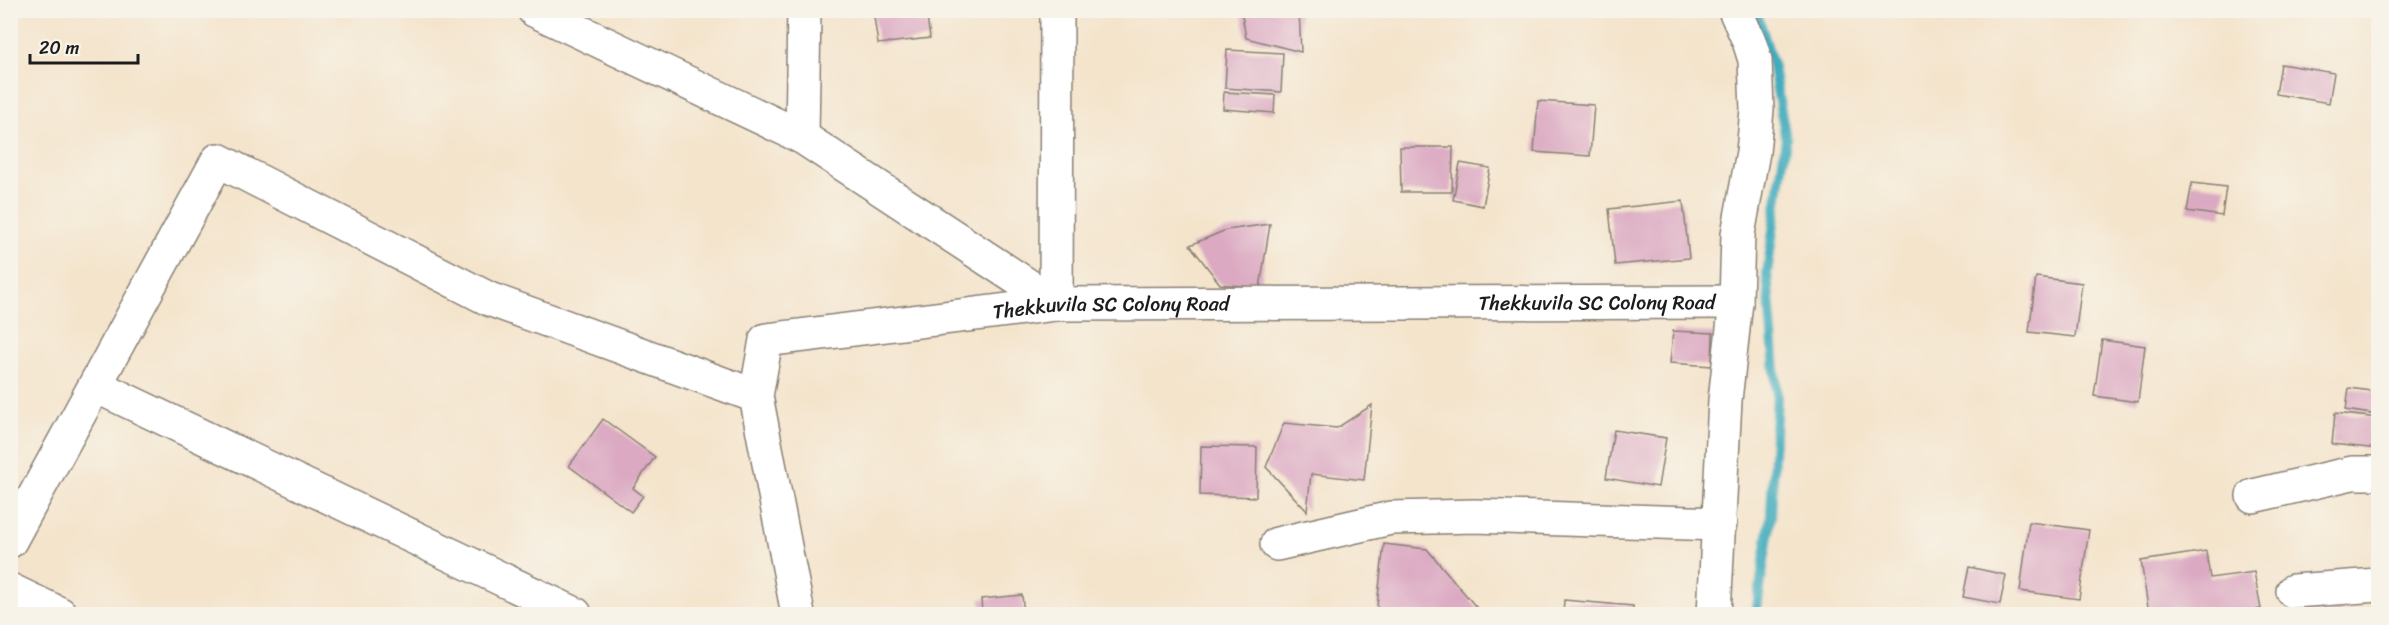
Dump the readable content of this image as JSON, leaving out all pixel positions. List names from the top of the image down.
{
  "streets": {
    "street": ["Thekkuvila SC Colony Road"]
  },
  "scale_bar": "20 m"
}
